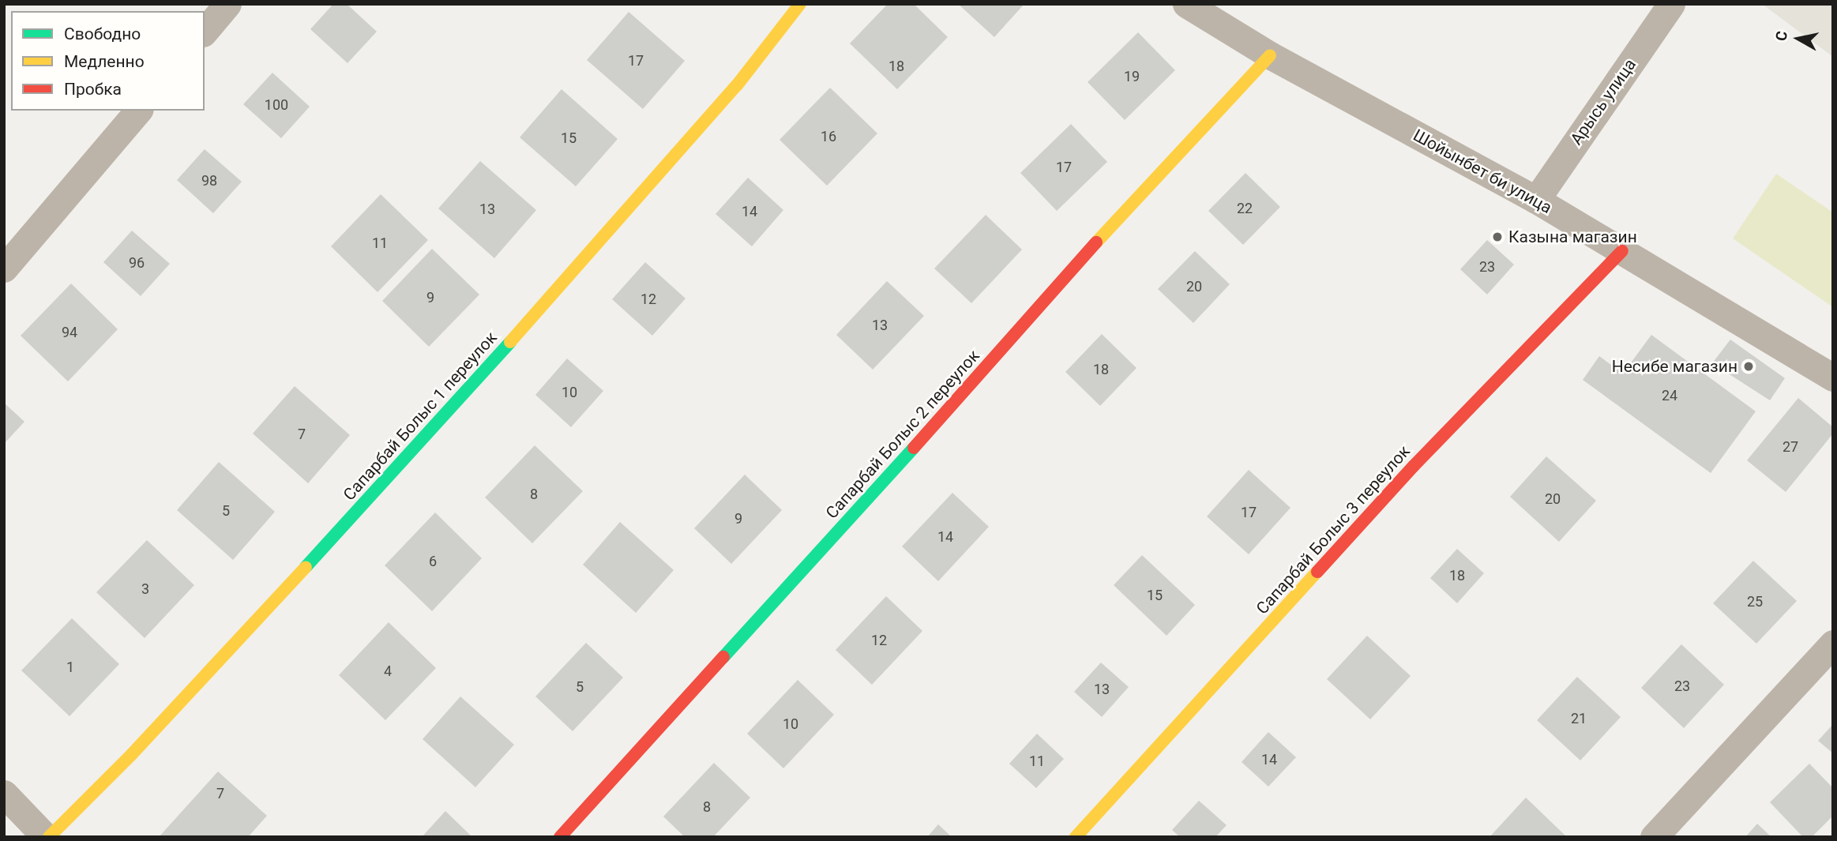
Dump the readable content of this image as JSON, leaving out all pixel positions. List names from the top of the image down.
{
  "streets": {
    "street": [
      "Арысь улица",
      "Шойынбет би улица",
      "Сапарбай Болыс 1 переулок",
      "Сапарбай Болыс 2 переулок",
      "Сапарбай Болыс 3 переулок"
    ]
  },
  "crossings": [
    ["Арысь улица", "Шойынбет би улица"],
    ["Шойынбет би улица", "Сапарбай Болыс 2 переулок"],
    ["Шойынбет би улица", "Сапарбай Болыс 3 переулок"]
  ],
  "places": ["Казына магазин", "Несибе магазин"],
  "house_numbers": [
    "17",
    "18",
    "19",
    "100",
    "16",
    "15",
    "17",
    "98",
    "22",
    "13",
    "14",
    "11",
    "96",
    "23",
    "20",
    "9",
    "12",
    "13",
    "94",
    "18",
    "10",
    "24",
    "7",
    "27",
    "8",
    "20",
    "5",
    "17",
    "9",
    "14",
    "6",
    "18",
    "3",
    "15",
    "25",
    "12",
    "1",
    "4",
    "23",
    "5",
    "13",
    "21",
    "10",
    "14",
    "11",
    "7",
    "8"
  ],
  "legend": ["Свободно", "Медленно", "Пробка"],
  "north": "left"
}
